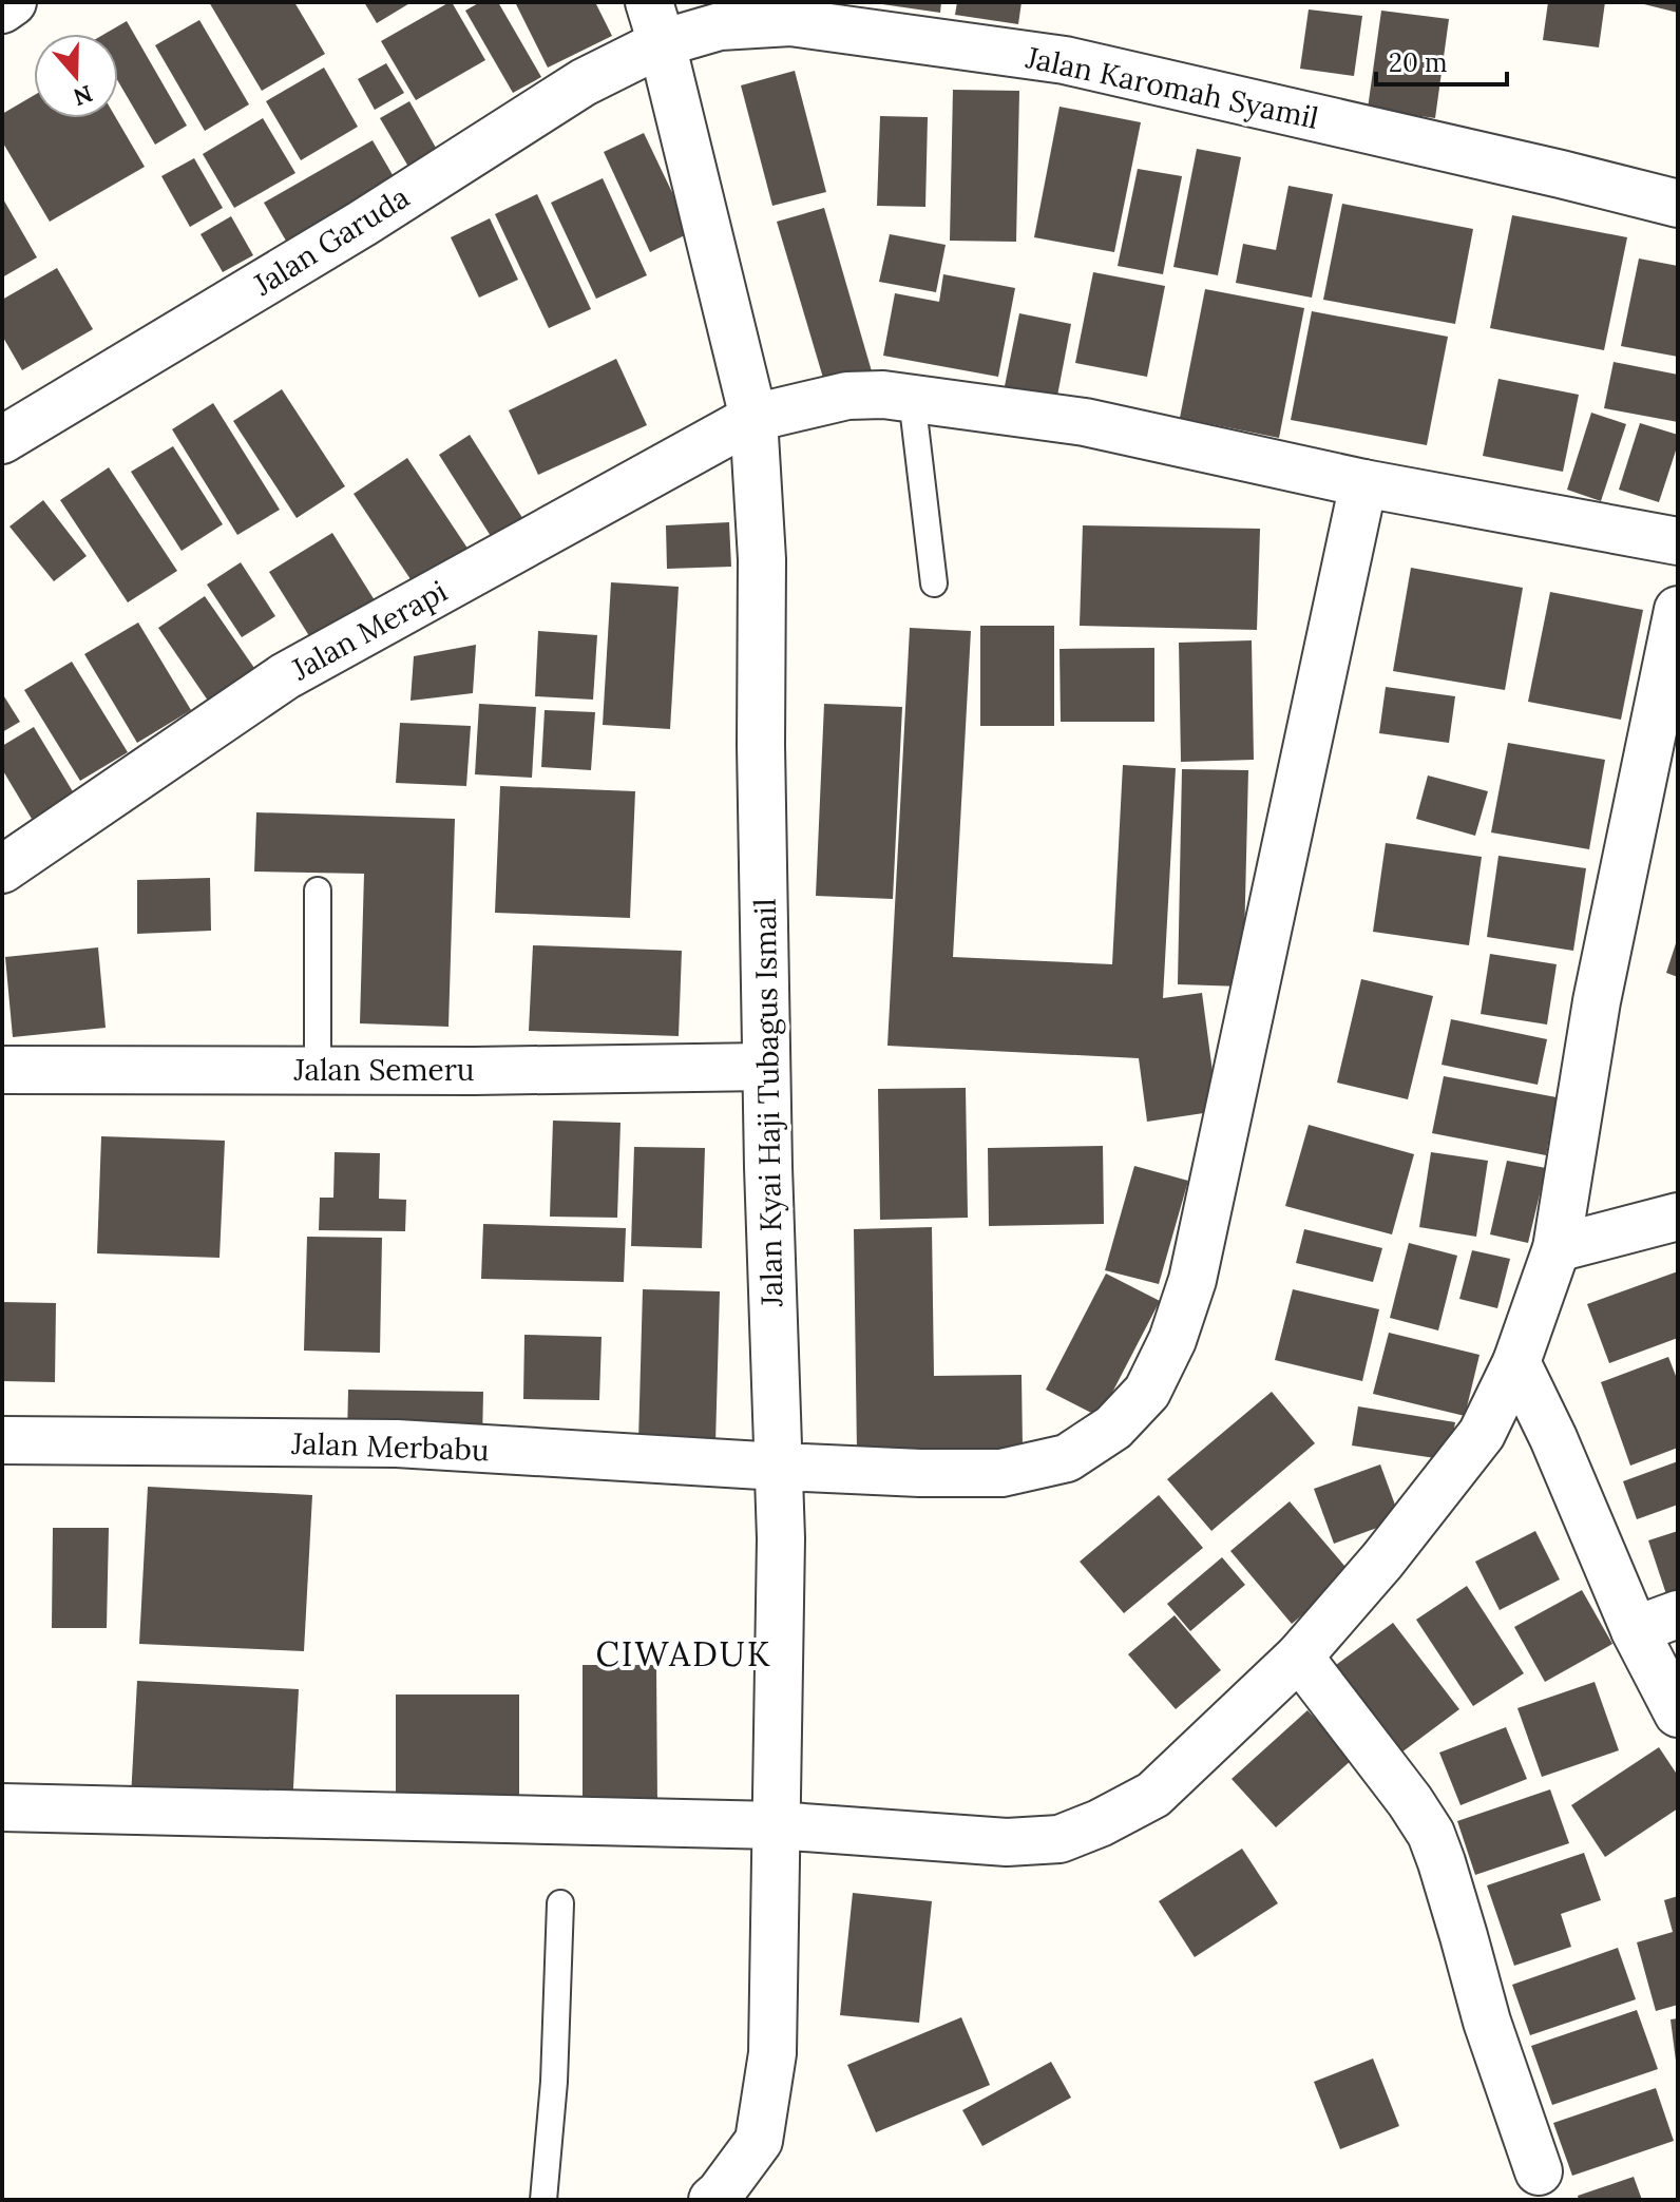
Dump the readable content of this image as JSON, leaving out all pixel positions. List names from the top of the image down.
{
  "streets": {
    "street": [
      "Jalan Karomah Syamil",
      "Jalan Garuda",
      "Jalan Merapi",
      "Jalan Semeru",
      "Jalan Kyai Haji Tubagus Ismail",
      "Jalan Merbabu"
    ]
  },
  "crossings": [
    ["Jalan Karomah Syamil", "Jalan Garuda"],
    ["Jalan Karomah Syamil", "Jalan Kyai Haji Tubagus Ismail"],
    ["Jalan Garuda", "Jalan Kyai Haji Tubagus Ismail"],
    ["Jalan Merapi", "Jalan Kyai Haji Tubagus Ismail"],
    ["Jalan Merapi", "Jalan Merbabu"],
    ["Jalan Semeru", "Jalan Kyai Haji Tubagus Ismail"],
    ["Jalan Kyai Haji Tubagus Ismail", "Jalan Merbabu"]
  ],
  "districts": ["CIWADUK"],
  "scale_bar": "20 m",
  "north": "bottom"
}
